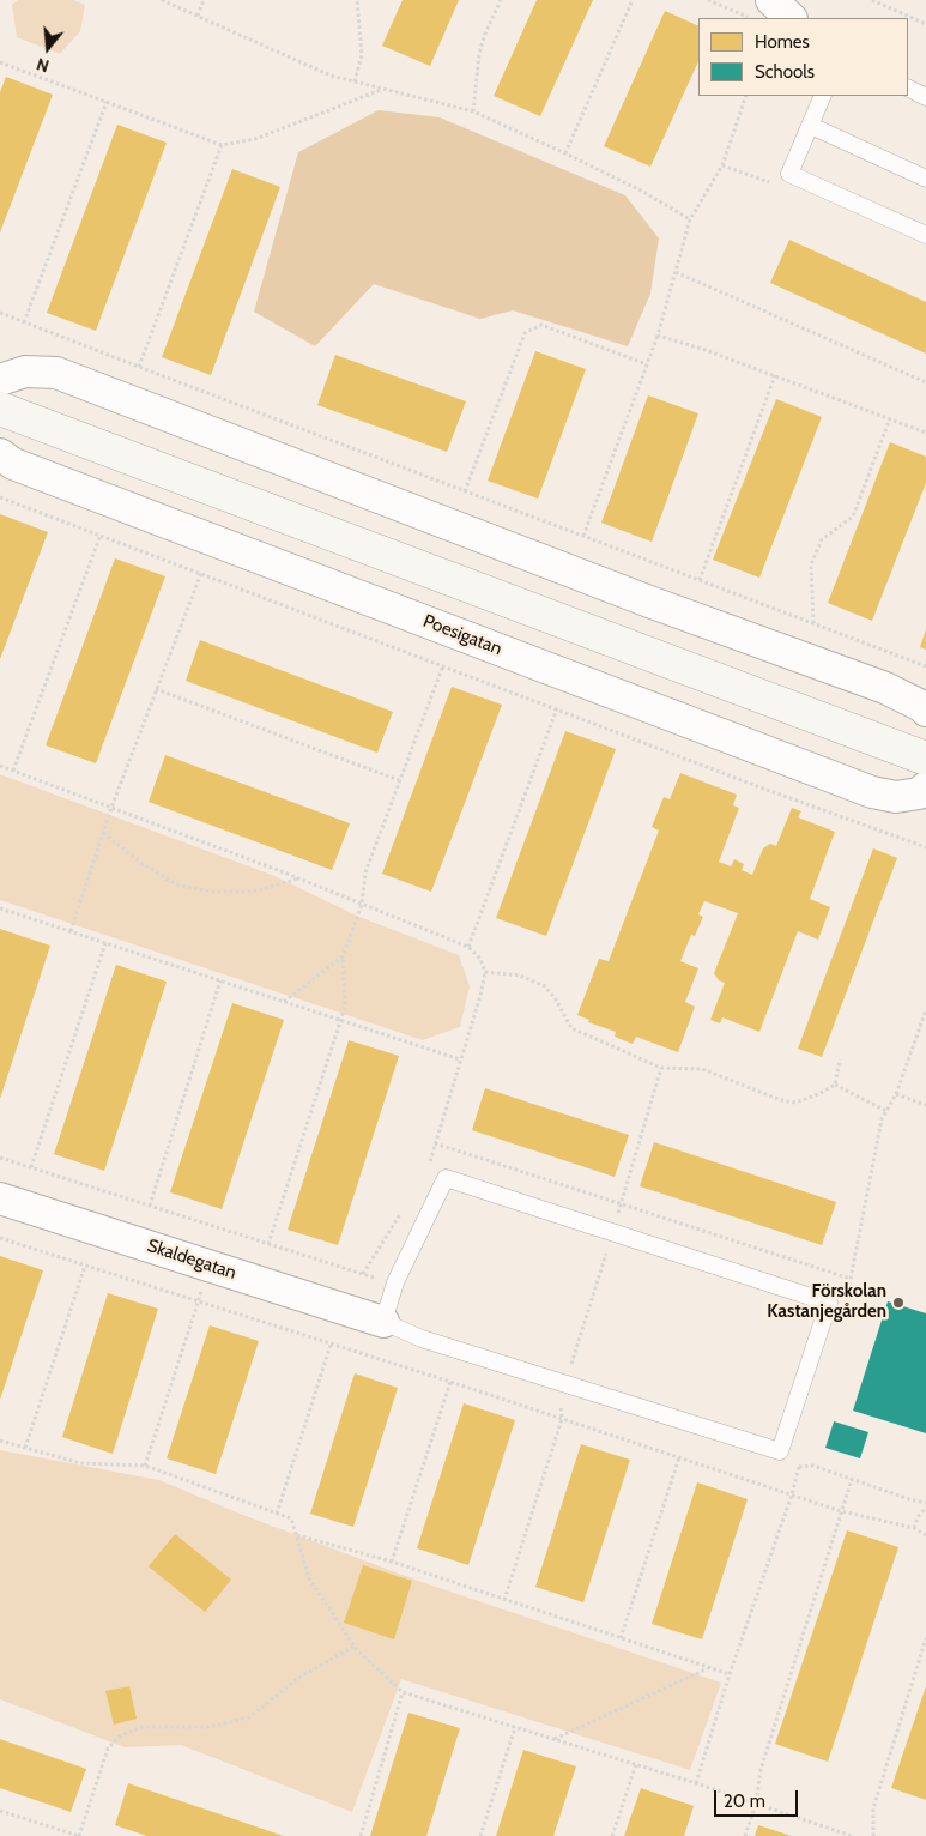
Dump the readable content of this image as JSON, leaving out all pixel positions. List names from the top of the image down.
{
  "streets": {
    "street": ["Poesigatan", "Skaldegatan"]
  },
  "places": ["Förskolan Kastanjegården"],
  "legend": ["Homes", "Schools"],
  "scale_bar": "20 m",
  "north": "bottom"
}
